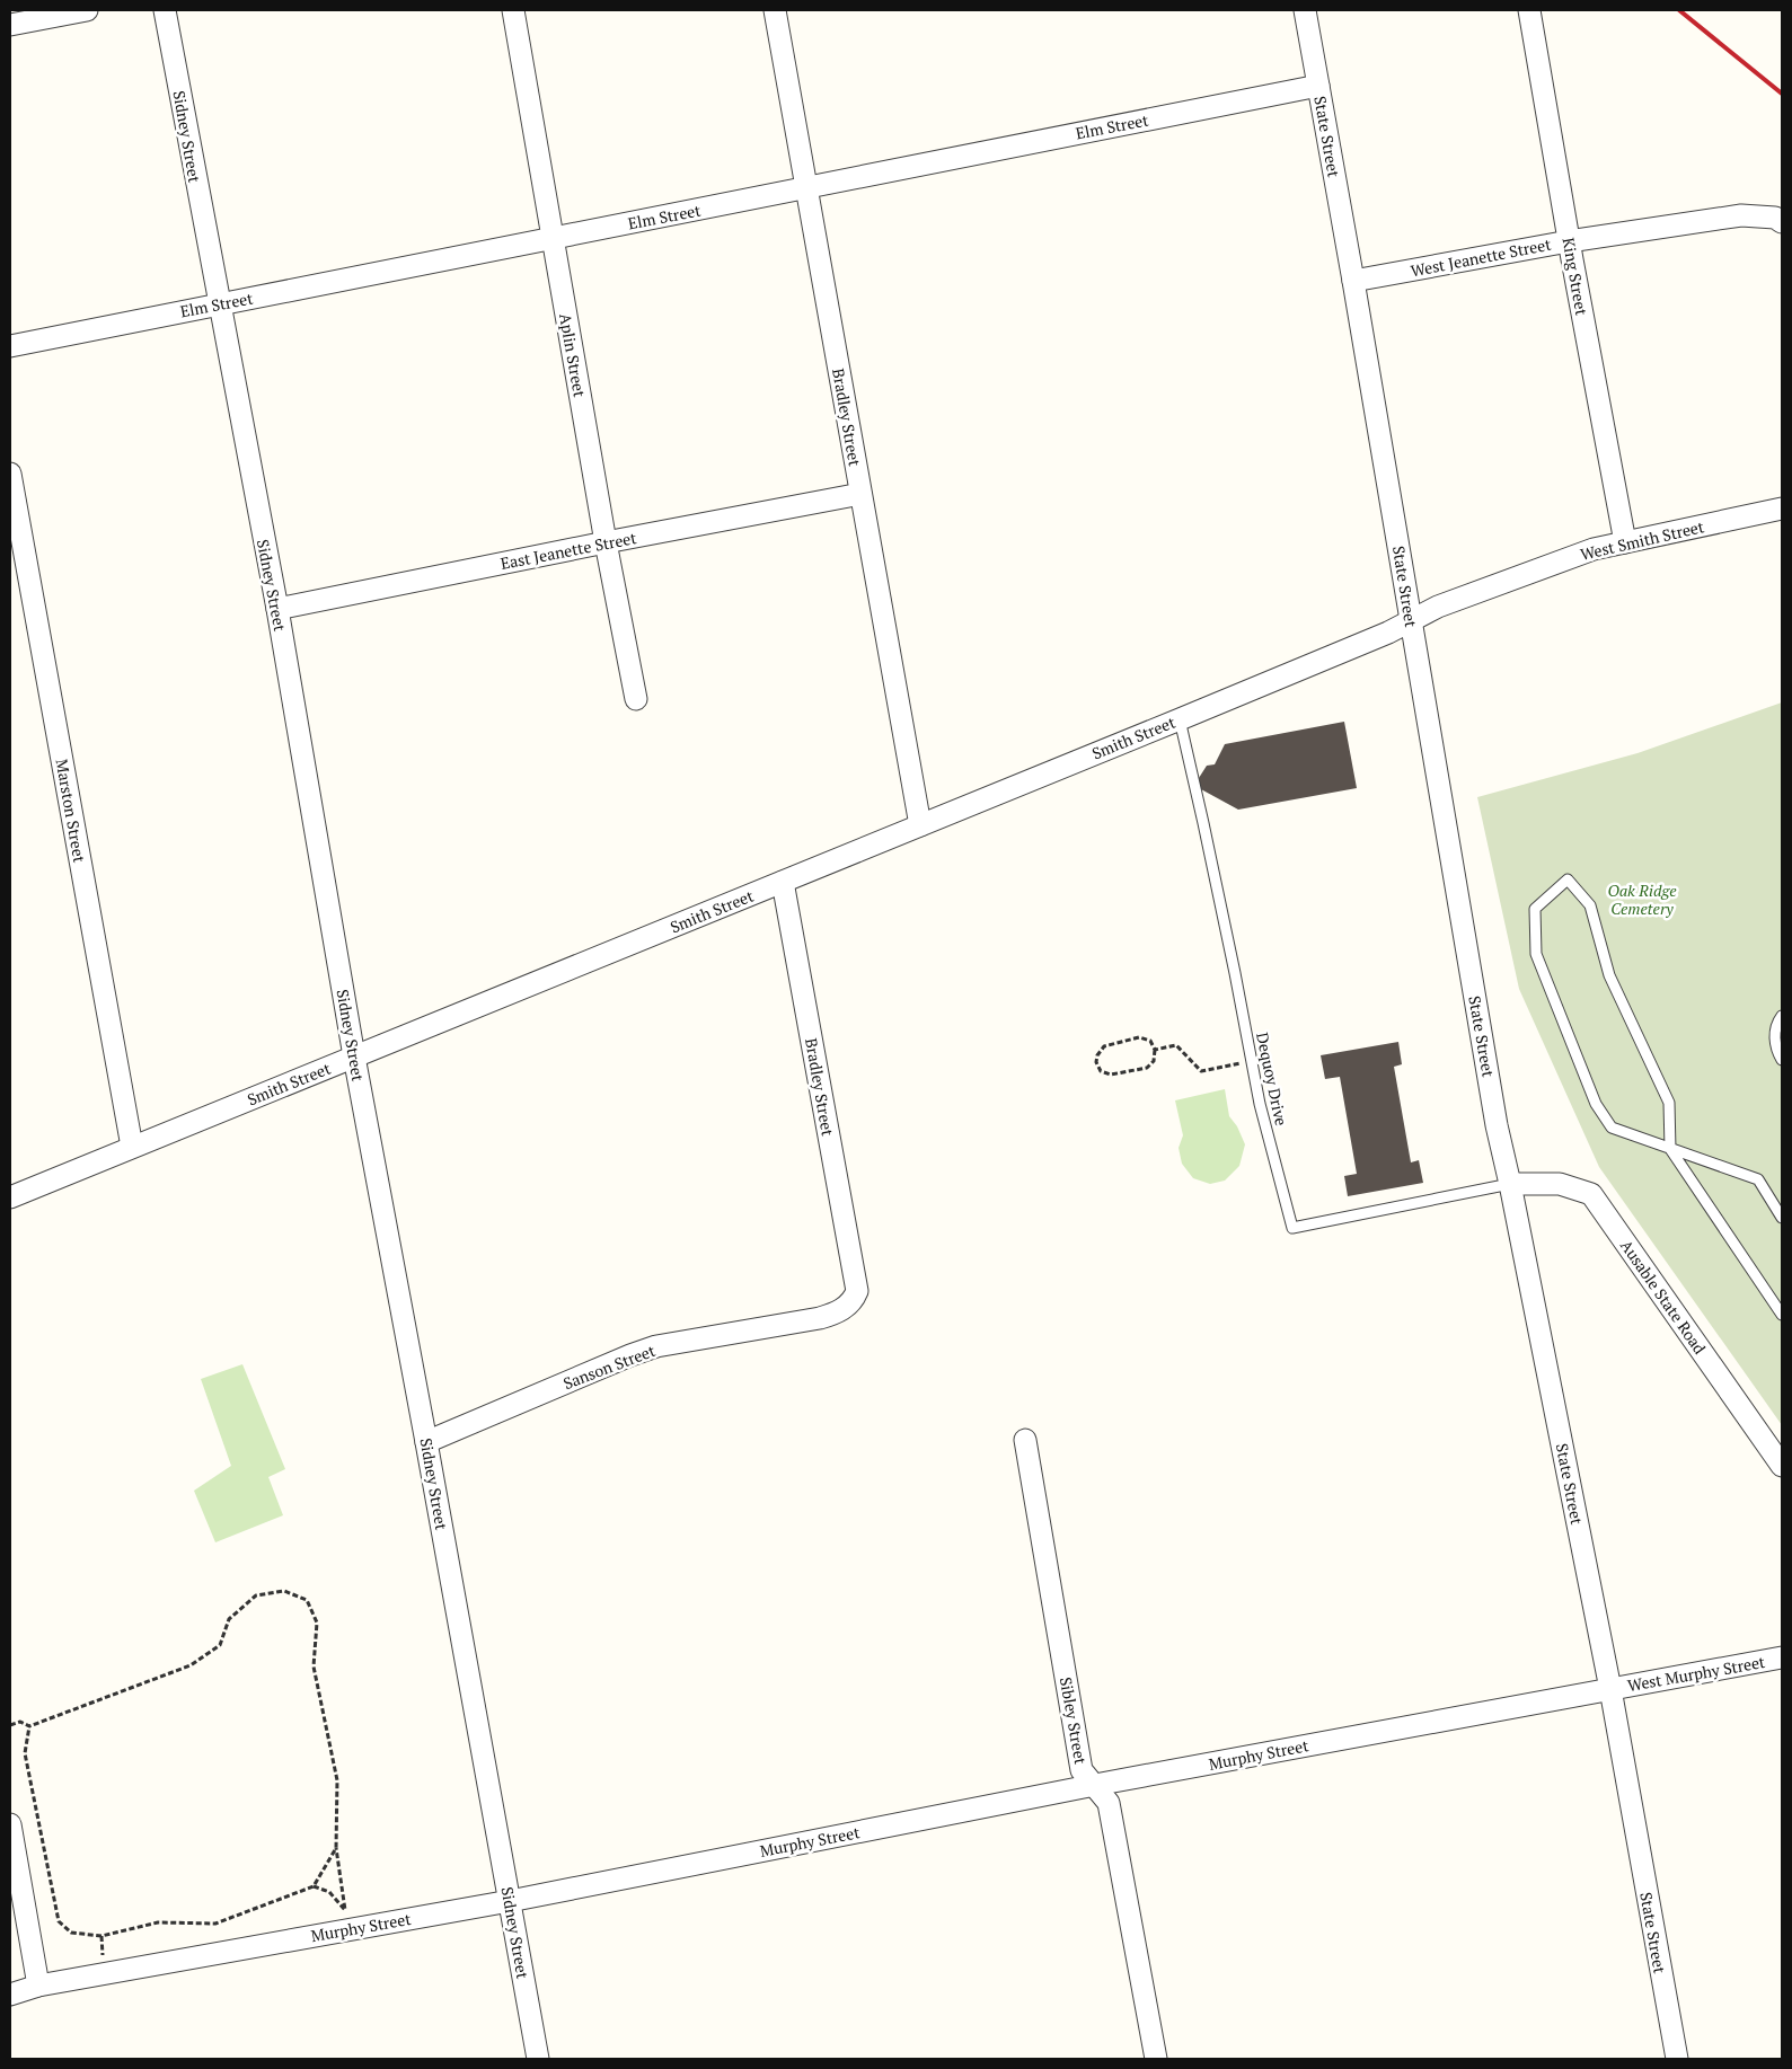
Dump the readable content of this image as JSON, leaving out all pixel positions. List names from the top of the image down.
{
  "streets": {
    "street": [
      "Elm Street",
      "Sidney Street",
      "State Street",
      "West Jeanette Street",
      "King Street",
      "Aplin Street",
      "Bradley Street",
      "West Smith Street",
      "East Jeanette Street",
      "Smith Street",
      "Marston Street",
      "Ausable State Road",
      "Sanson Street",
      "West Murphy Street",
      "Sibley Street",
      "Murphy Street"
    ],
    "lane": ["Dequoy Drive"]
  },
  "crossings": [
    ["Elm Street", "Sidney Street"],
    ["Elm Street", "State Street"],
    ["Elm Street", "Aplin Street"],
    ["Elm Street", "Bradley Street"],
    ["Sidney Street", "East Jeanette Street"],
    ["Sidney Street", "Smith Street"],
    ["Sidney Street", "Sanson Street"],
    ["Sidney Street", "Murphy Street"],
    ["State Street", "West Jeanette Street"],
    ["State Street", "West Smith Street"],
    ["State Street", "Smith Street"],
    ["State Street", "Dequoy Drive"],
    ["State Street", "Ausable State Road"],
    ["State Street", "West Murphy Street"],
    ["State Street", "Murphy Street"],
    ["West Jeanette Street", "King Street"],
    ["King Street", "West Smith Street"],
    ["Aplin Street", "East Jeanette Street"],
    ["Bradley Street", "East Jeanette Street"],
    ["Bradley Street", "Smith Street"],
    ["Bradley Street", "Sanson Street"],
    ["West Smith Street", "Smith Street"],
    ["Smith Street", "Marston Street"],
    ["Smith Street", "Dequoy Drive"],
    ["Dequoy Drive", "Ausable State Road"],
    ["West Murphy Street", "Murphy Street"],
    ["Sibley Street", "Murphy Street"]
  ],
  "parks": ["Oak Ridge Cemetery"]
}
